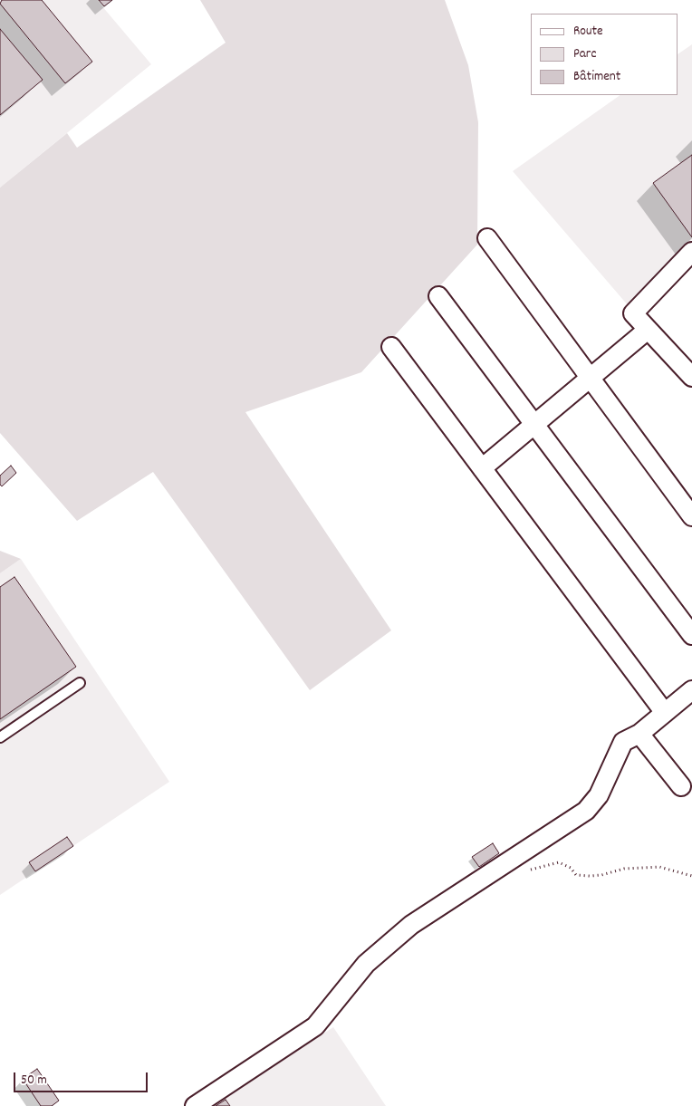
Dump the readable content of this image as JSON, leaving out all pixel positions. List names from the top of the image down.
{
  "legend": ["Route", "Parc", "Bâtiment"],
  "scale_bar": "50 m"
}
